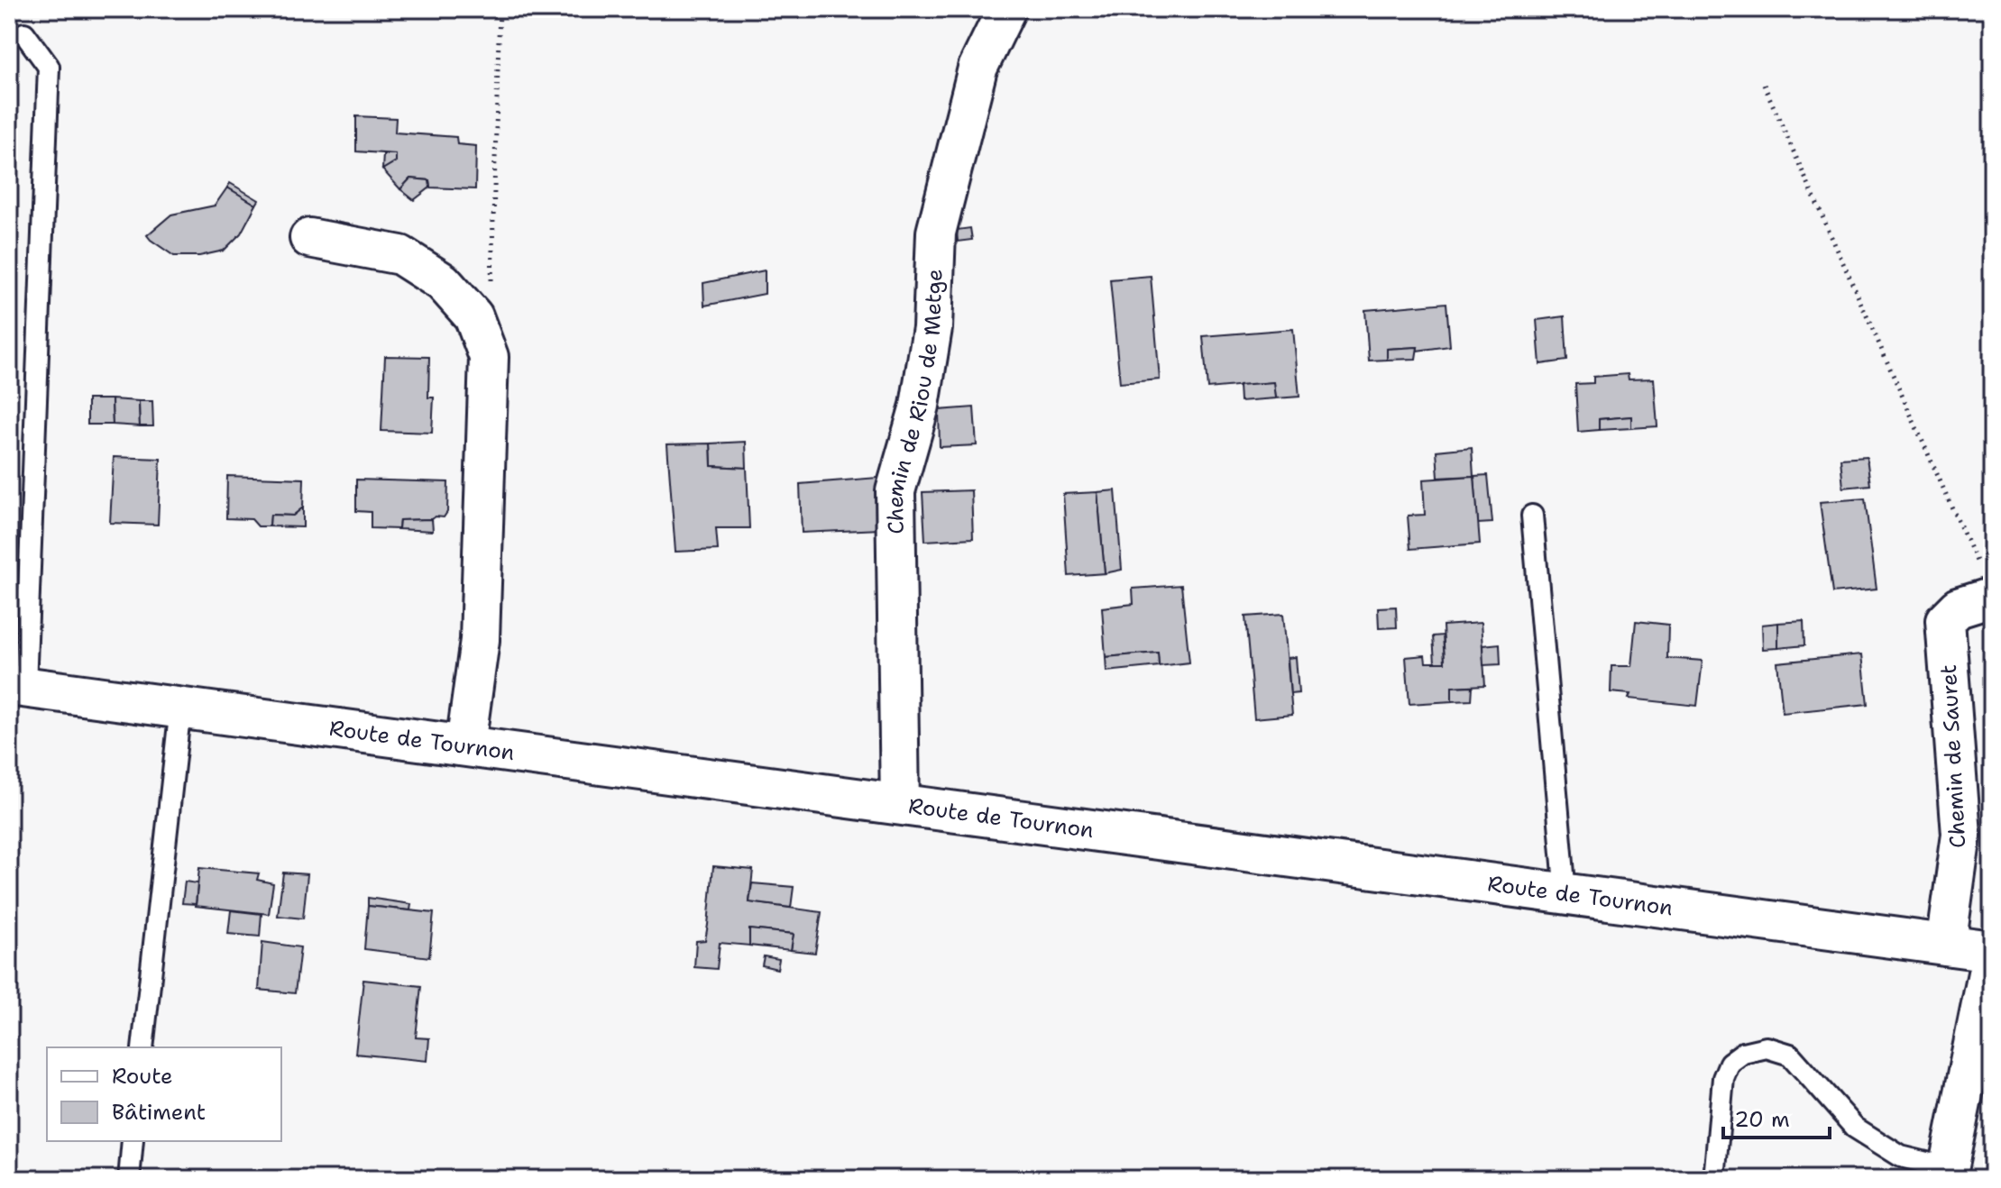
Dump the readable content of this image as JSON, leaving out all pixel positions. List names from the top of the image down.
{
  "streets": {
    "main road": ["Route de Tournon"],
    "street": ["Chemin de Riou de Metge", "Chemin de Sauret"]
  },
  "crossings": [
    ["Chemin de Riou de Metge", "Route de Tournon"],
    ["Route de Tournon", "Chemin de Sauret"]
  ],
  "legend": ["Route", "Bâtiment"],
  "scale_bar": "20 m"
}
